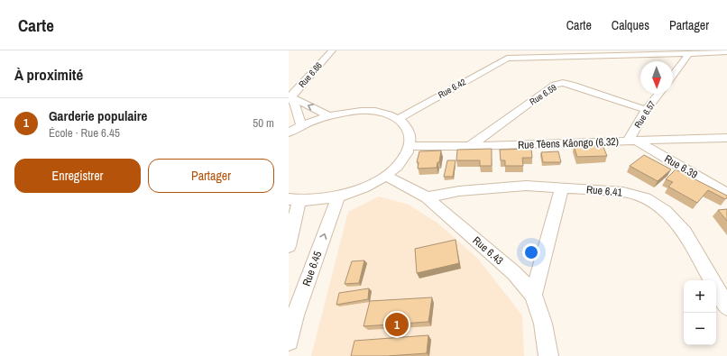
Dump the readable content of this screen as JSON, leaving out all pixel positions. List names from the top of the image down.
{
  "streets": {
    "street": [
      "Rue 6.66",
      "Rue 6.42",
      "Rue 6.59",
      "Rue 6.57",
      "Rue Têens Kâongo (6.32)",
      "Rue 6.39",
      "Rue 6.41",
      "Rue 6.43",
      "Rue 6.45"
    ]
  },
  "crossings": [
    ["Rue 6.59", "Rue 6.57"],
    ["Rue 6.59", "Rue Têens Kâongo (6.32)"],
    ["Rue 6.57", "Rue Têens Kâongo (6.32)"],
    ["Rue 6.57", "Rue 6.39"],
    ["Rue Têens Kâongo (6.32)", "Rue 6.39"],
    ["Rue 6.41", "Rue 6.43"]
  ],
  "north": "bottom",
  "page": {
    "header": "Carte",
    "nav": ["Carte", "Calques", "Partager"],
    "heading": "À proximité",
    "list": [
      {
        "mark": "1",
        "name": "Garderie populaire",
        "note": "École · Rue 6.45",
        "value": "50 m"
      }
    ],
    "buttons": ["Enregistrer", "Partager"],
    "map_buttons": ["+", "−"],
    "pins": "1"
  }
}
